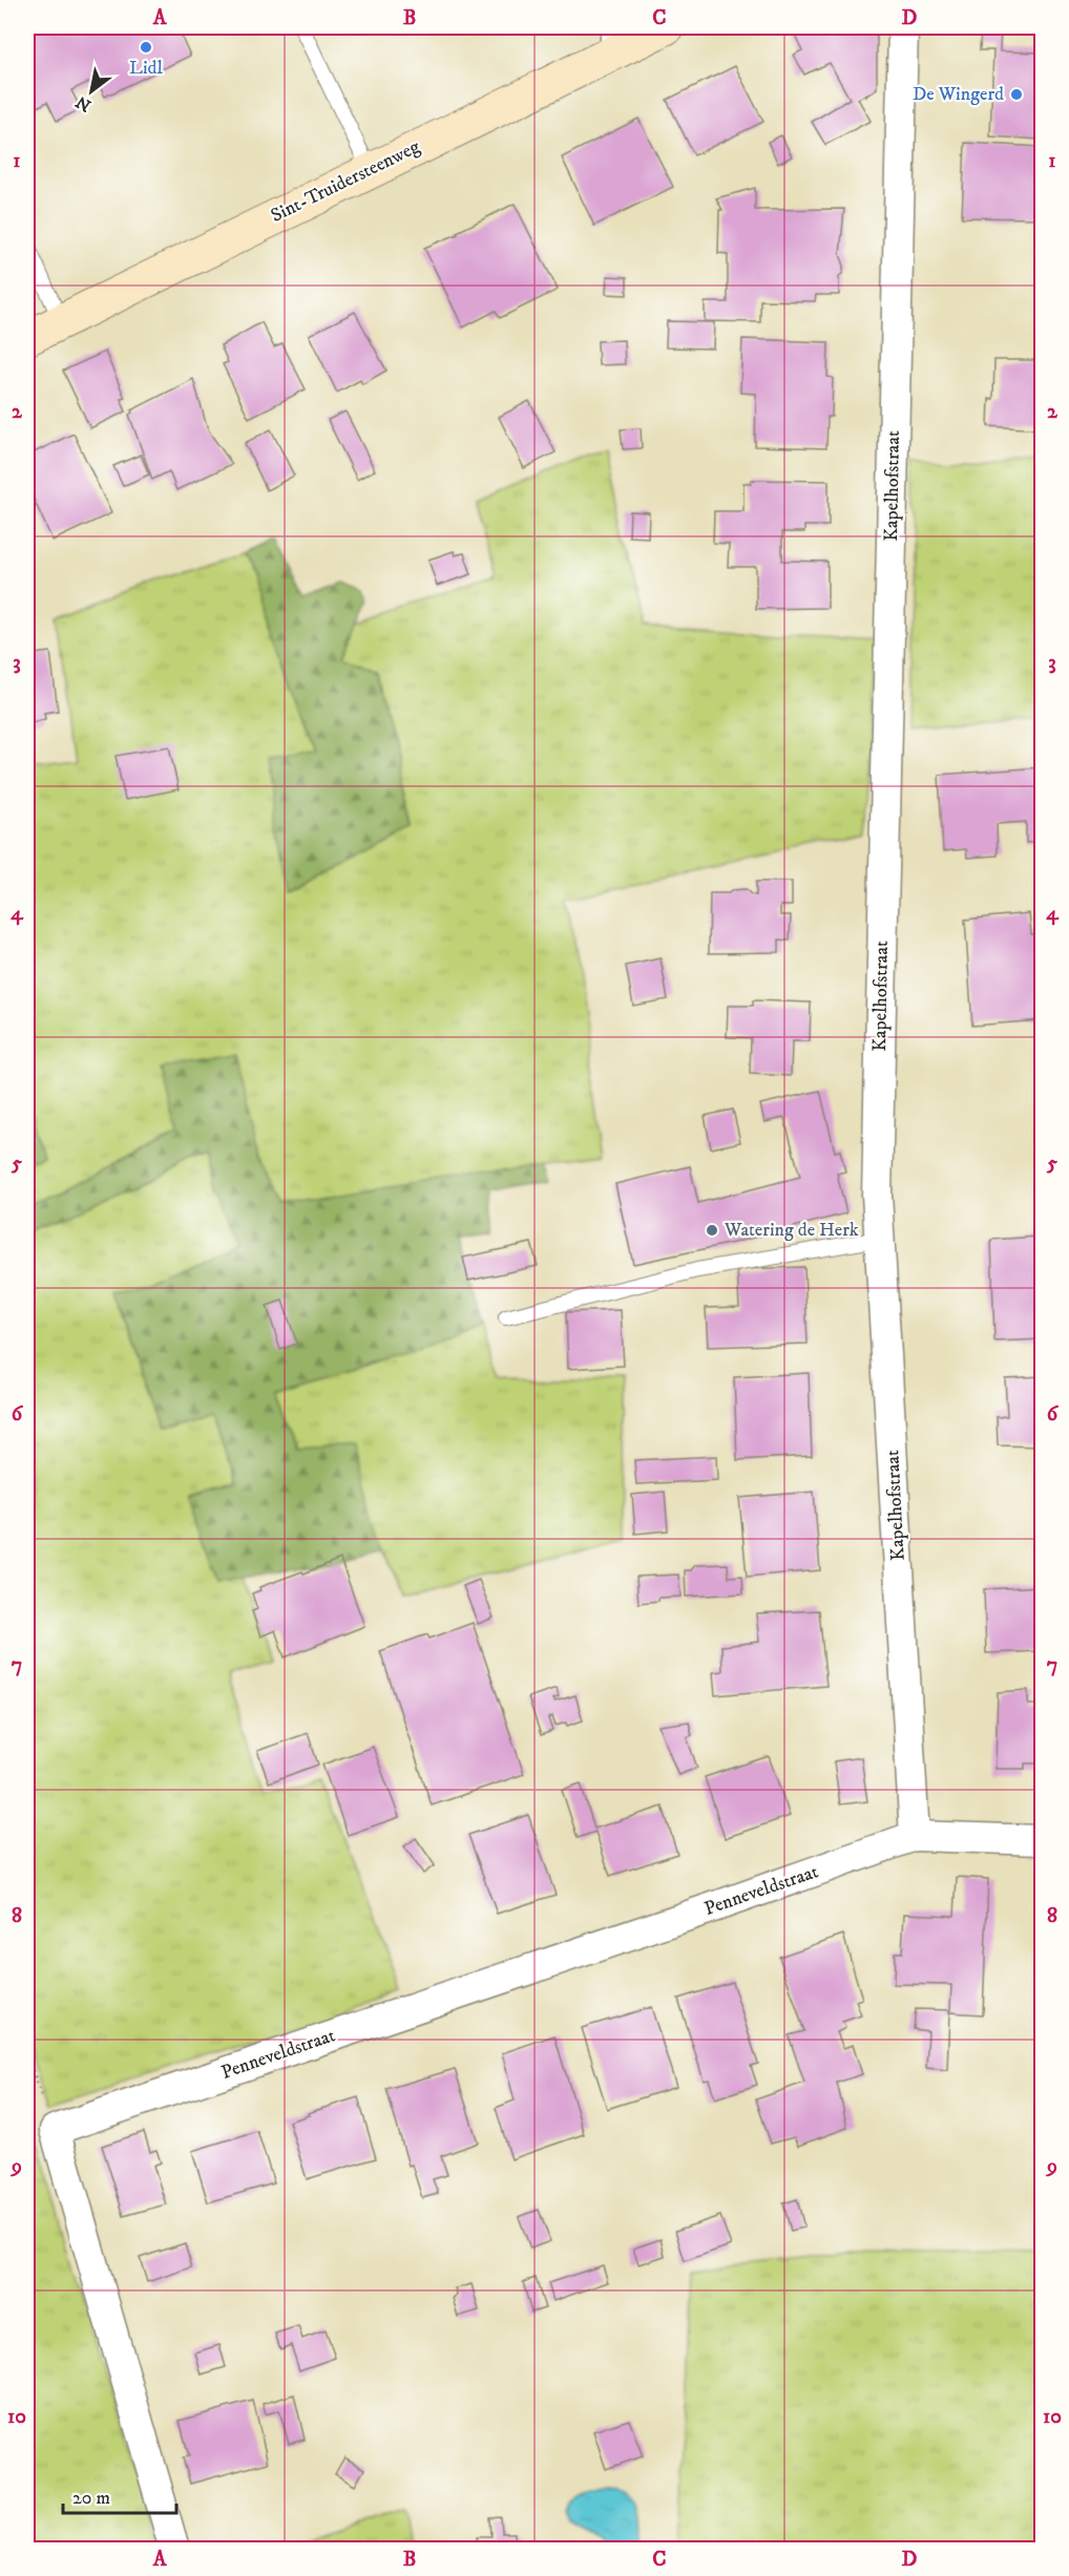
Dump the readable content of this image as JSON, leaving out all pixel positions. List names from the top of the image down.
{
  "streets": {
    "main road": ["Sint-Truidersteenweg"],
    "street": ["Kapelhofstraat", "Penneveldstraat"]
  },
  "crossings": [
    ["Kapelhofstraat", "Penneveldstraat"]
  ],
  "places": ["Lidl", "De Wingerd", "Watering de Herk"],
  "scale_bar": "20 m",
  "north": "bottom left",
  "grid": {
    "columns": [
      "A",
      "B",
      "C",
      "D"
    ],
    "rows": [
      "1",
      "2",
      "3",
      "4",
      "5",
      "6",
      "7",
      "8",
      "9",
      "10"
    ]
  }
}
